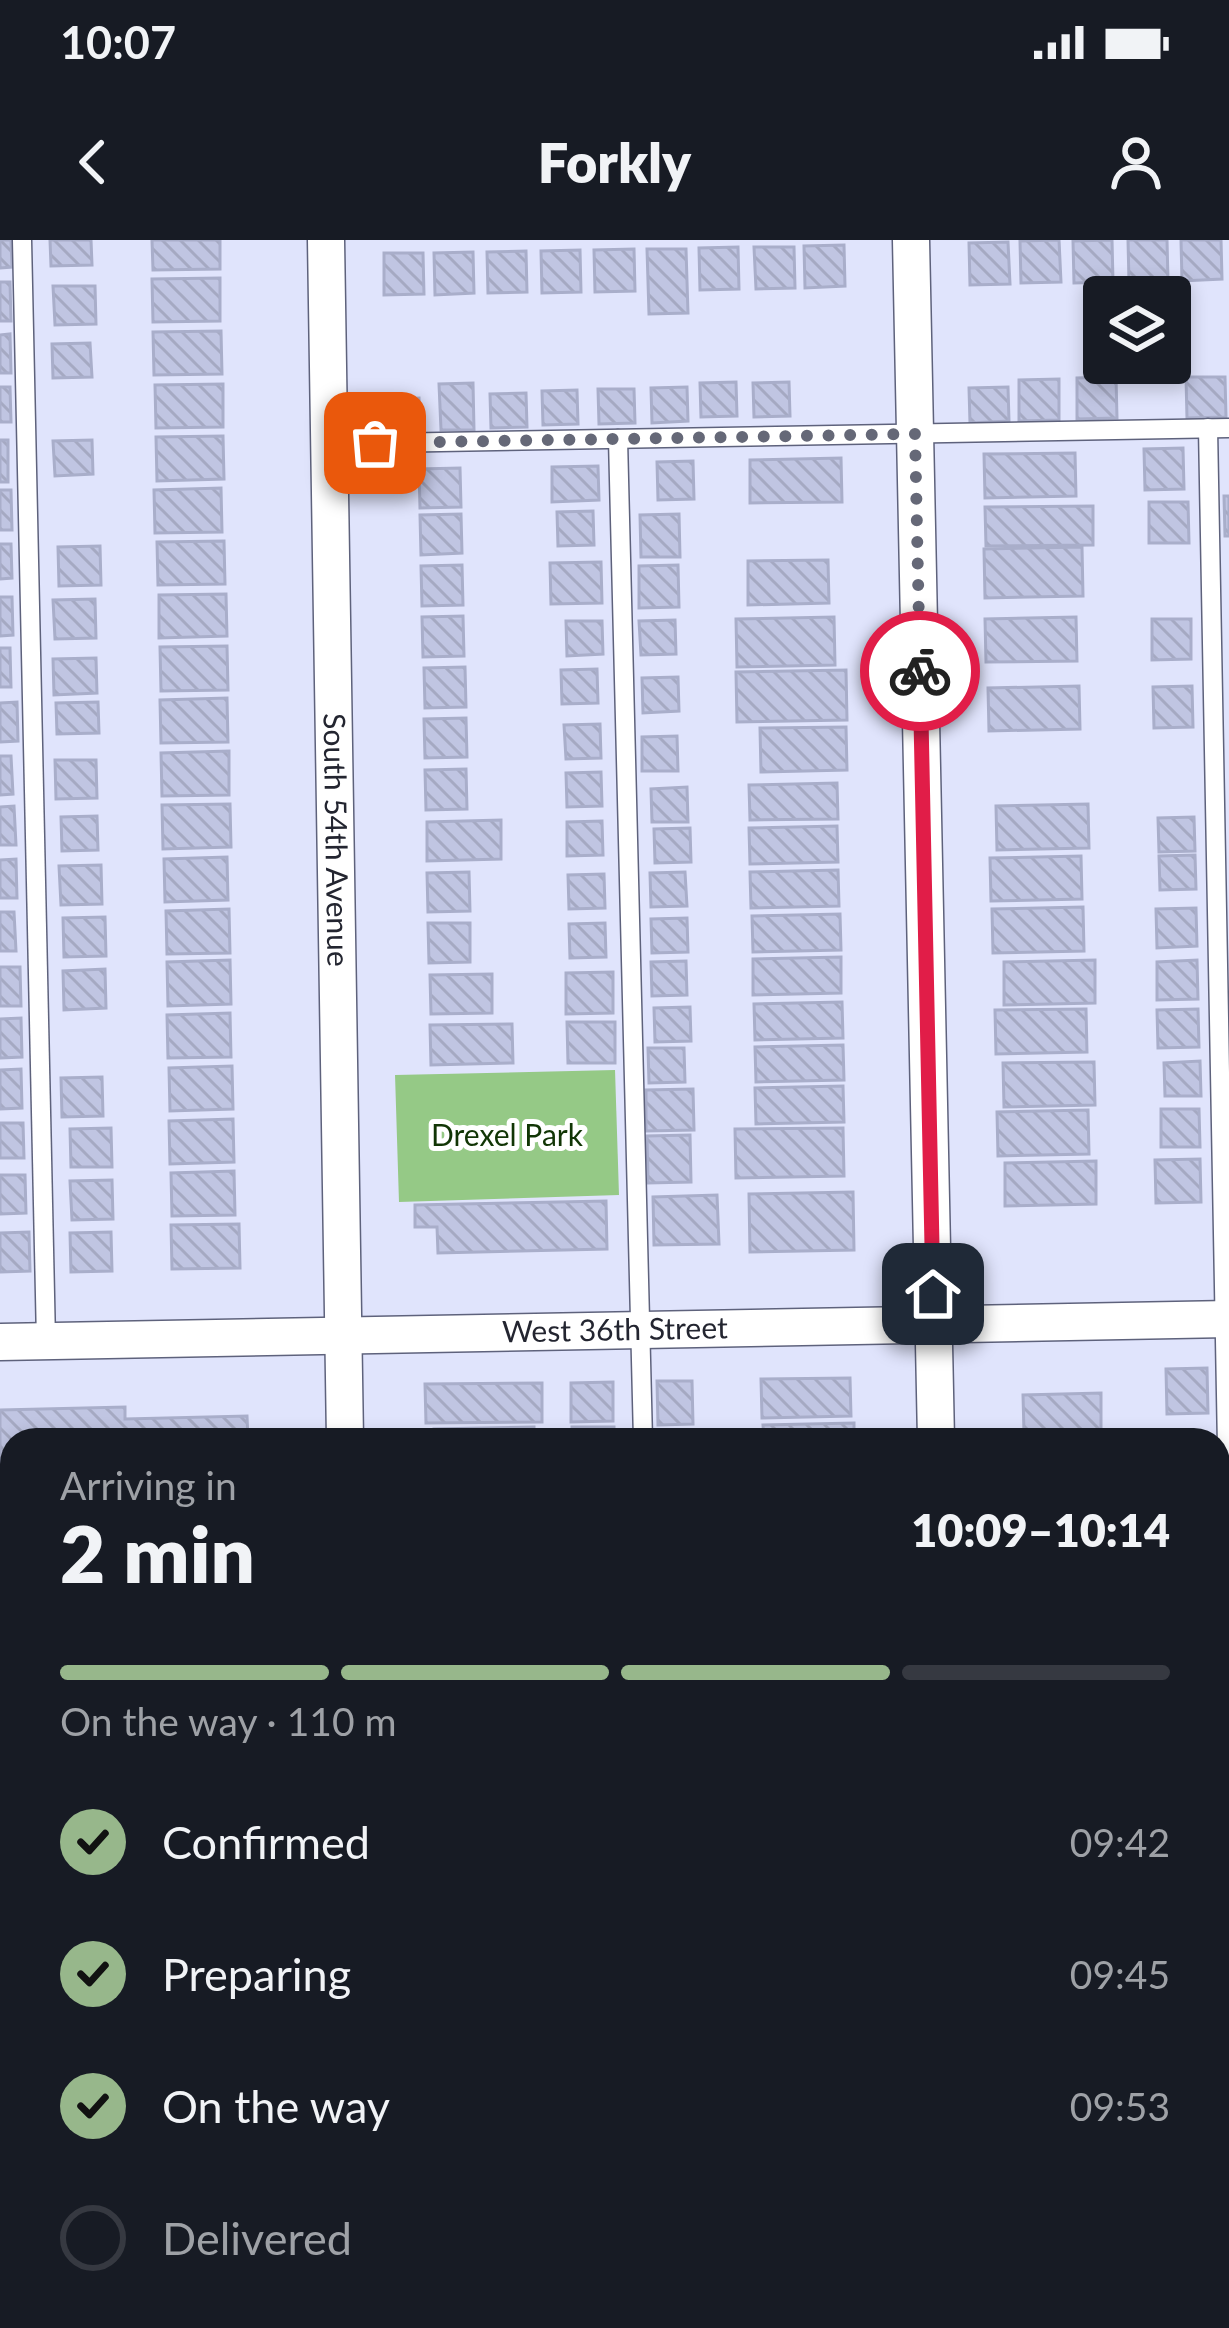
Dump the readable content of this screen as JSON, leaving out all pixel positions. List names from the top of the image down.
{
  "streets": {
    "street": ["South 54th Avenue", "West 36th Street"]
  },
  "crossings": [
    ["South 54th Avenue", "West 36th Street"]
  ],
  "parks": ["Drexel Park"],
  "page": {
    "status": "10:07",
    "header": "Forkly",
    "heading": ["2 min", "Arriving in", "10:09–10:14"],
    "bar": "On the way · 110 m",
    "list": [
      ["Confirmed", "09:42"],
      ["Preparing", "09:45"],
      ["On the way", "09:53"],
      "Delivered"
    ]
  }
}
